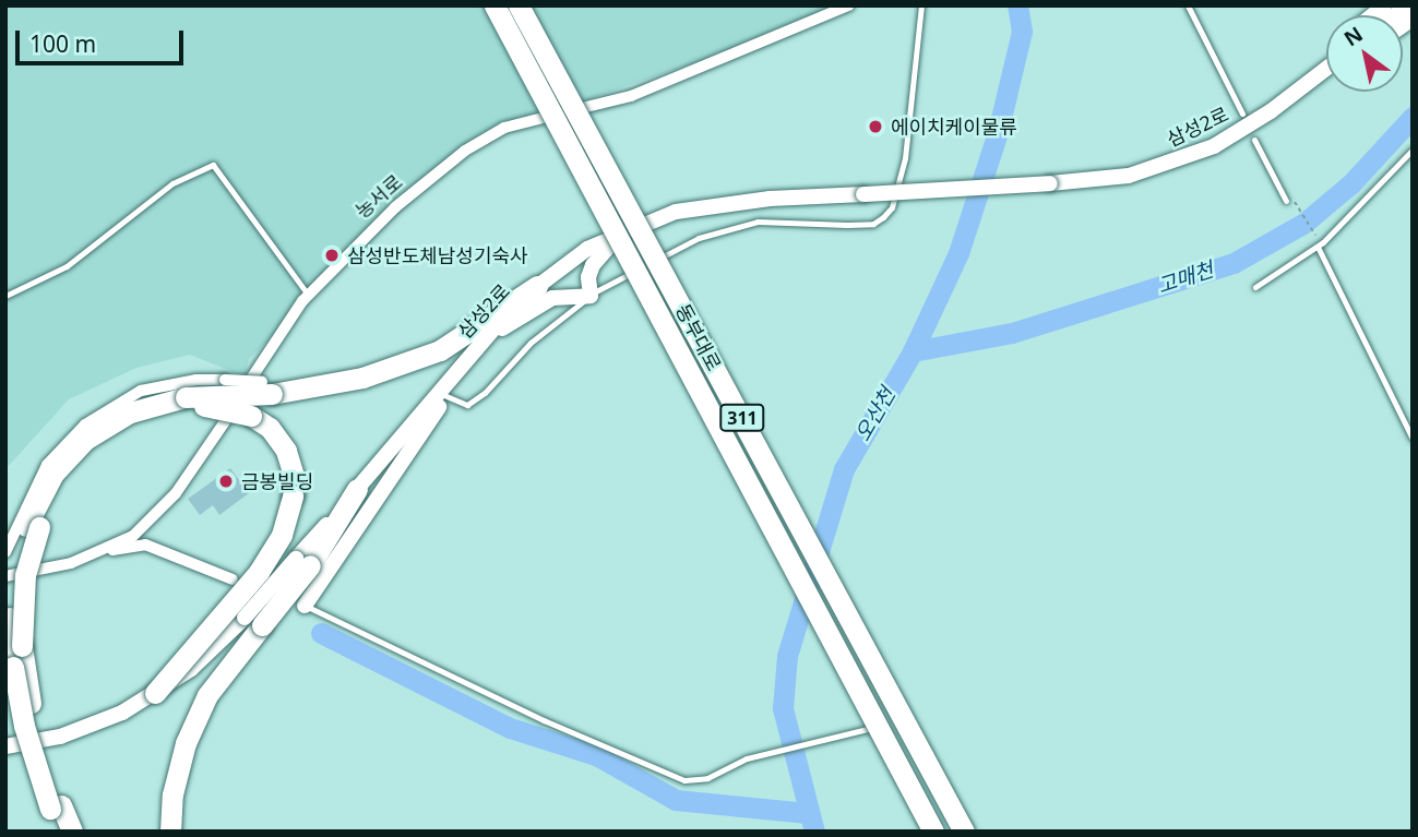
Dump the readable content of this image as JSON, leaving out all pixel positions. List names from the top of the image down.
{
  "streets": {
    "highway": ["동부대로", "311"],
    "main road": ["삼성2로"],
    "street": ["농서로"]
  },
  "water": ["고매천", "오산천"],
  "places": ["에이치케이물류", "삼성반도체남성기숙사", "금봉빌딩"],
  "scale_bar": "100 m",
  "north": "top left"
}
